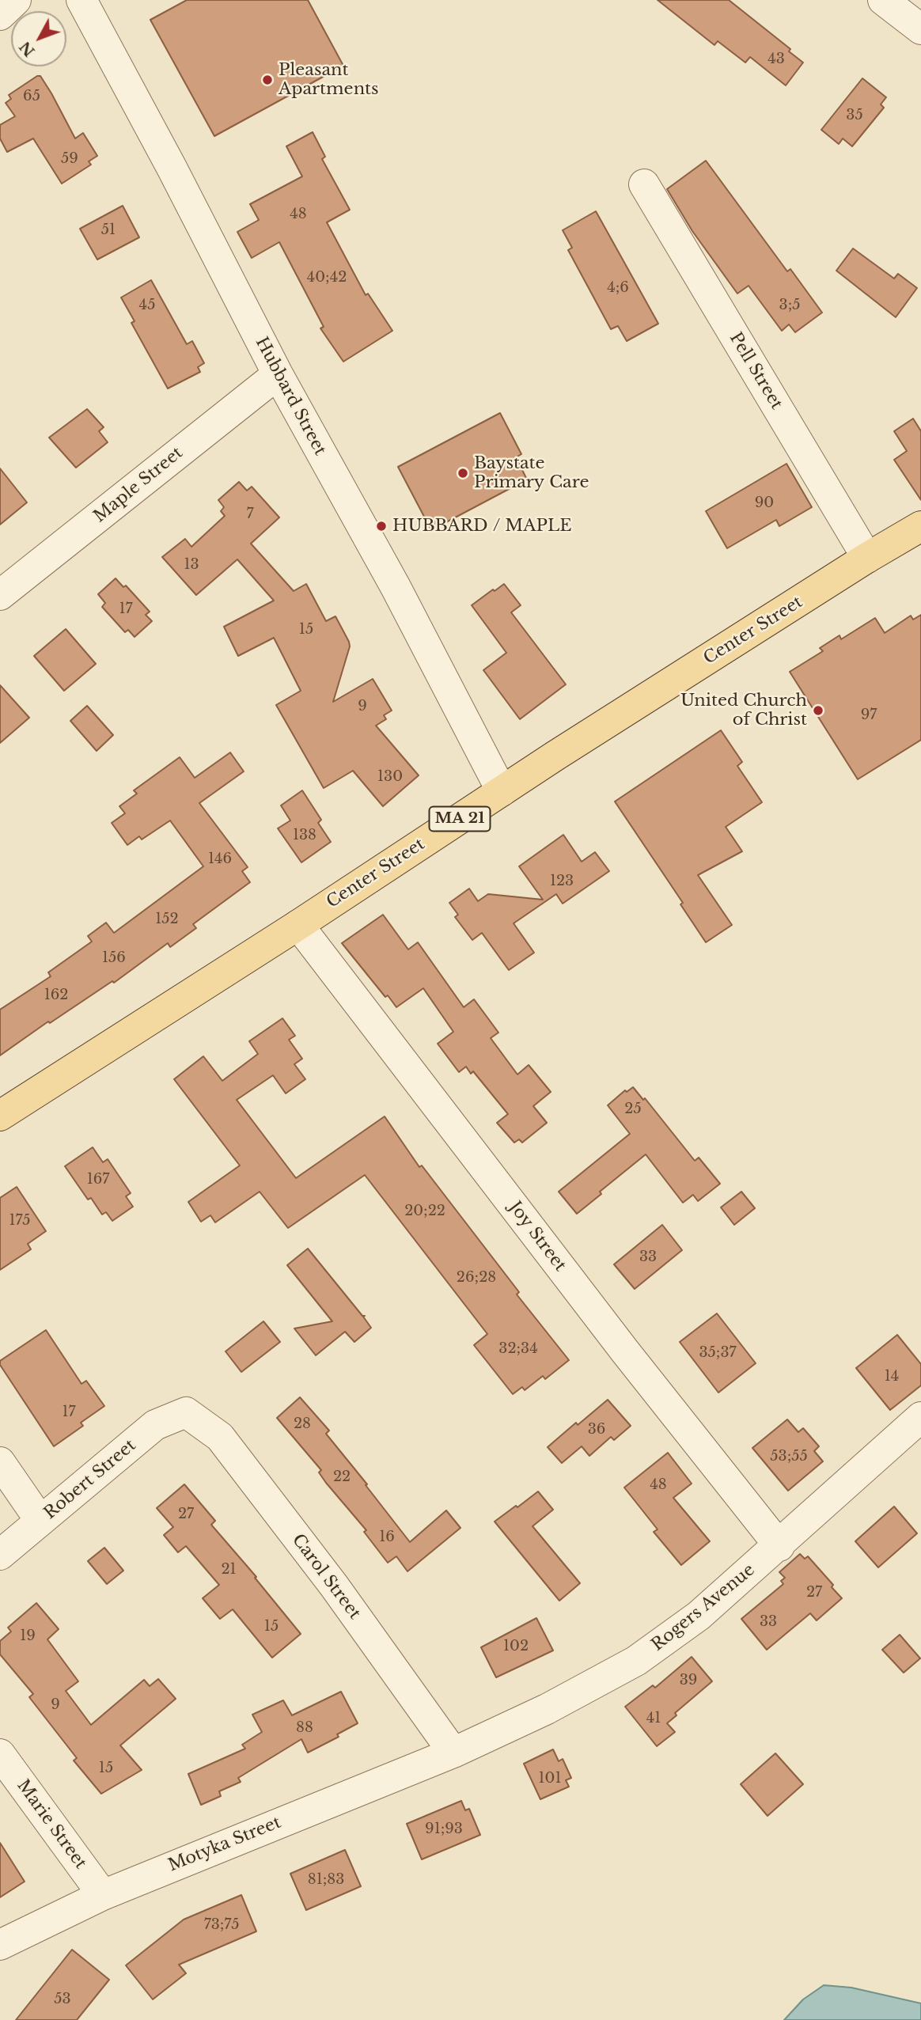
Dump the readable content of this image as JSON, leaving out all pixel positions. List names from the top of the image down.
{
  "streets": {
    "main road": ["Center Street", "MA 21"],
    "street": [
      "Pell Street",
      "Hubbard Street",
      "Maple Street",
      "Joy Street",
      "Robert Street",
      "Carol Street",
      "Rogers Avenue",
      "Marie Street",
      "Motyka Street"
    ]
  },
  "crossings": [
    ["Pell Street", "Center Street"],
    ["Hubbard Street", "Maple Street"],
    ["Hubbard Street", "Center Street"],
    ["Center Street", "Joy Street"],
    ["Joy Street", "Rogers Avenue"],
    ["Robert Street", "Carol Street"],
    ["Carol Street", "Rogers Avenue"],
    ["Carol Street", "Motyka Street"],
    ["Rogers Avenue", "Motyka Street"],
    ["Marie Street", "Motyka Street"]
  ],
  "places": [
    "Pleasant Apartments",
    "Baystate Primary Care",
    "HUBBARD / MAPLE",
    "United Church of Christ"
  ],
  "house_numbers": [
    "43",
    "65",
    "35",
    "59",
    "48",
    "51",
    "40;42",
    "4;6",
    "45",
    "3;5",
    "90",
    "7",
    "13",
    "17",
    "15",
    "9",
    "97",
    "130",
    "138",
    "146",
    "123",
    "152",
    "156",
    "162",
    "25",
    "167",
    "20;22",
    "175",
    "33",
    "26;28",
    "32;34",
    "35;37",
    "14",
    "17",
    "28",
    "36",
    "53;55",
    "22",
    "48",
    "27",
    "16",
    "21",
    "27",
    "33",
    "15",
    "19",
    "102",
    "39",
    "9",
    "41",
    "88",
    "15",
    "101",
    "91;93",
    "81;83",
    "73;75",
    "53"
  ],
  "north": "bottom left"
}
